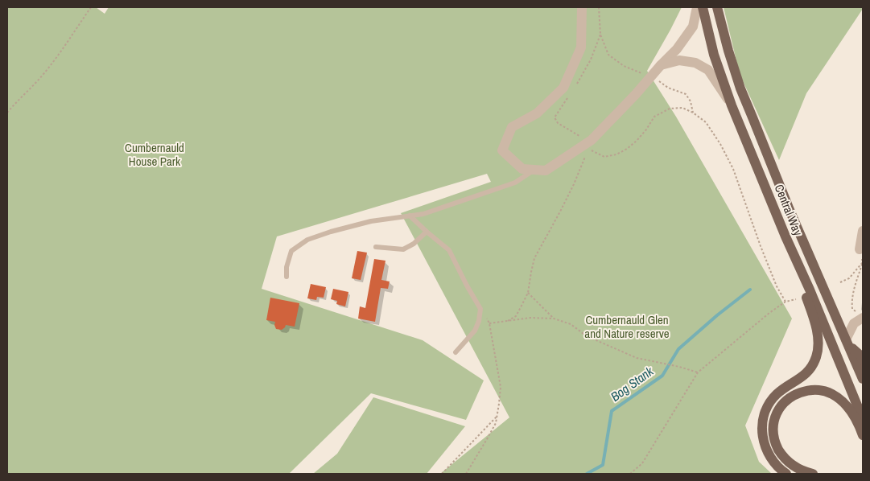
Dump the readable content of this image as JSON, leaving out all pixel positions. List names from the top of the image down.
{
  "streets": {
    "main road": ["Central Way"]
  },
  "water": ["Bog Stank"],
  "parks": ["Cumbernauld House Park", "Cumbernauld Glen and Nature reserve"]
}
